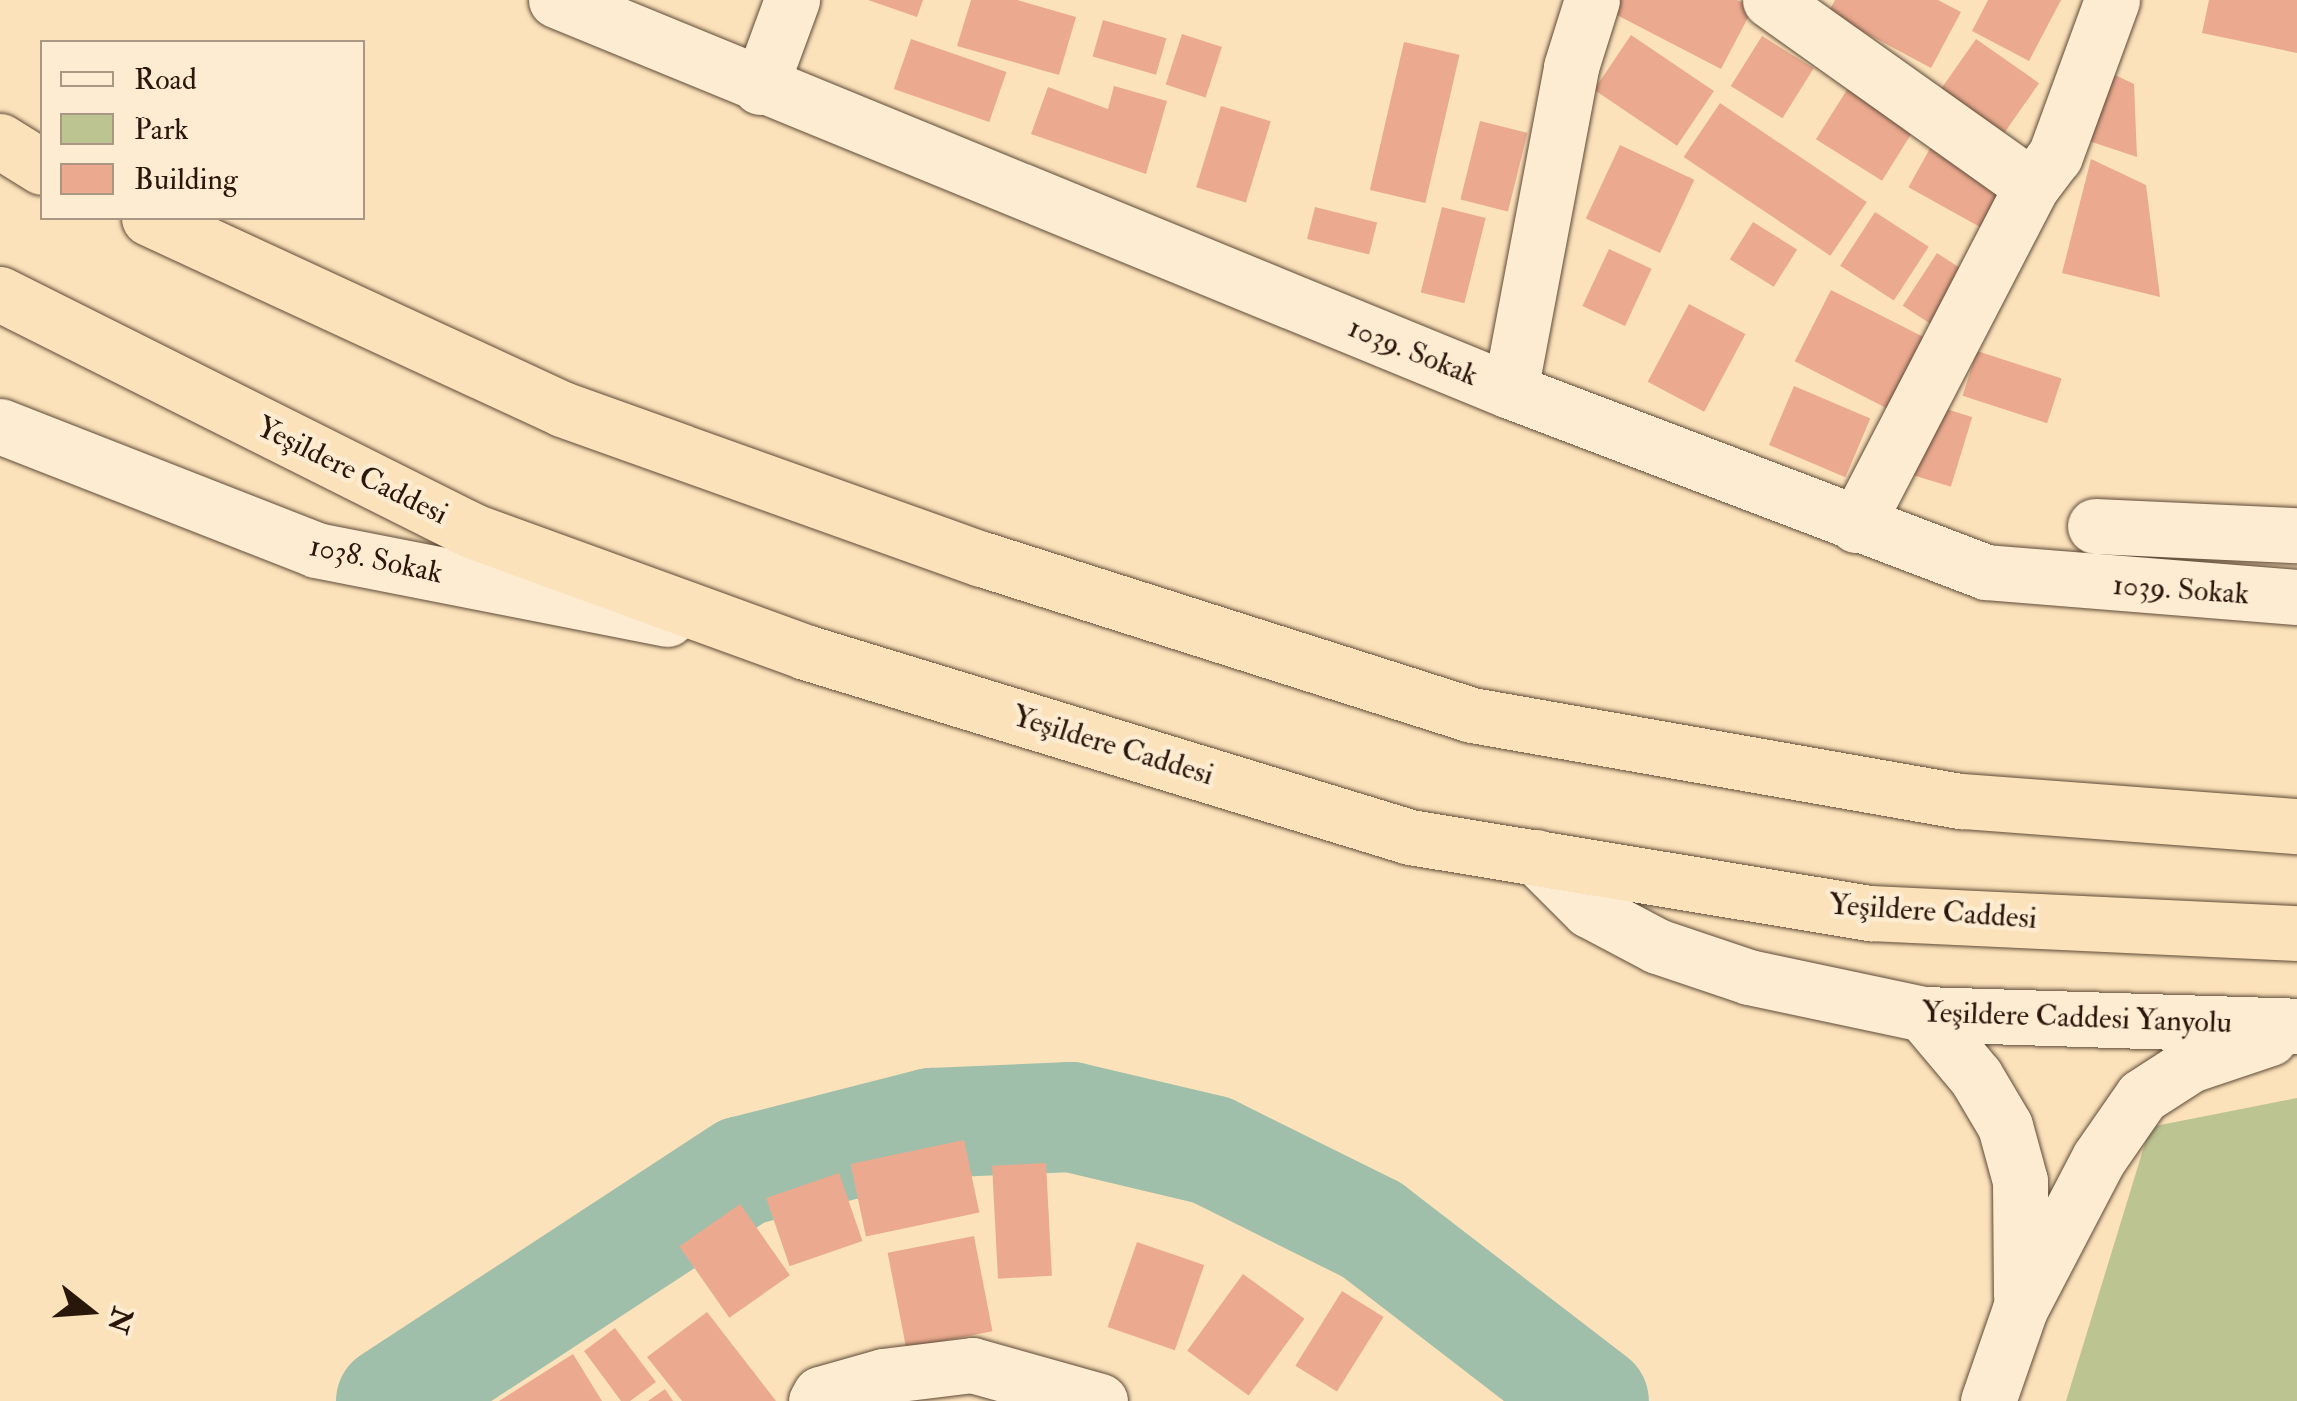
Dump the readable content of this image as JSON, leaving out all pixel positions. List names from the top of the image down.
{
  "streets": {
    "highway": ["Yeşildere Caddesi"],
    "street": ["1039. Sokak", "1038. Sokak", "Yeşildere Caddesi Yanyolu"]
  },
  "crossings": [
    ["Yeşildere Caddesi", "1038. Sokak"],
    ["Yeşildere Caddesi", "Yeşildere Caddesi Yanyolu"]
  ],
  "legend": ["Road", "Park", "Building"],
  "north": "right"
}
